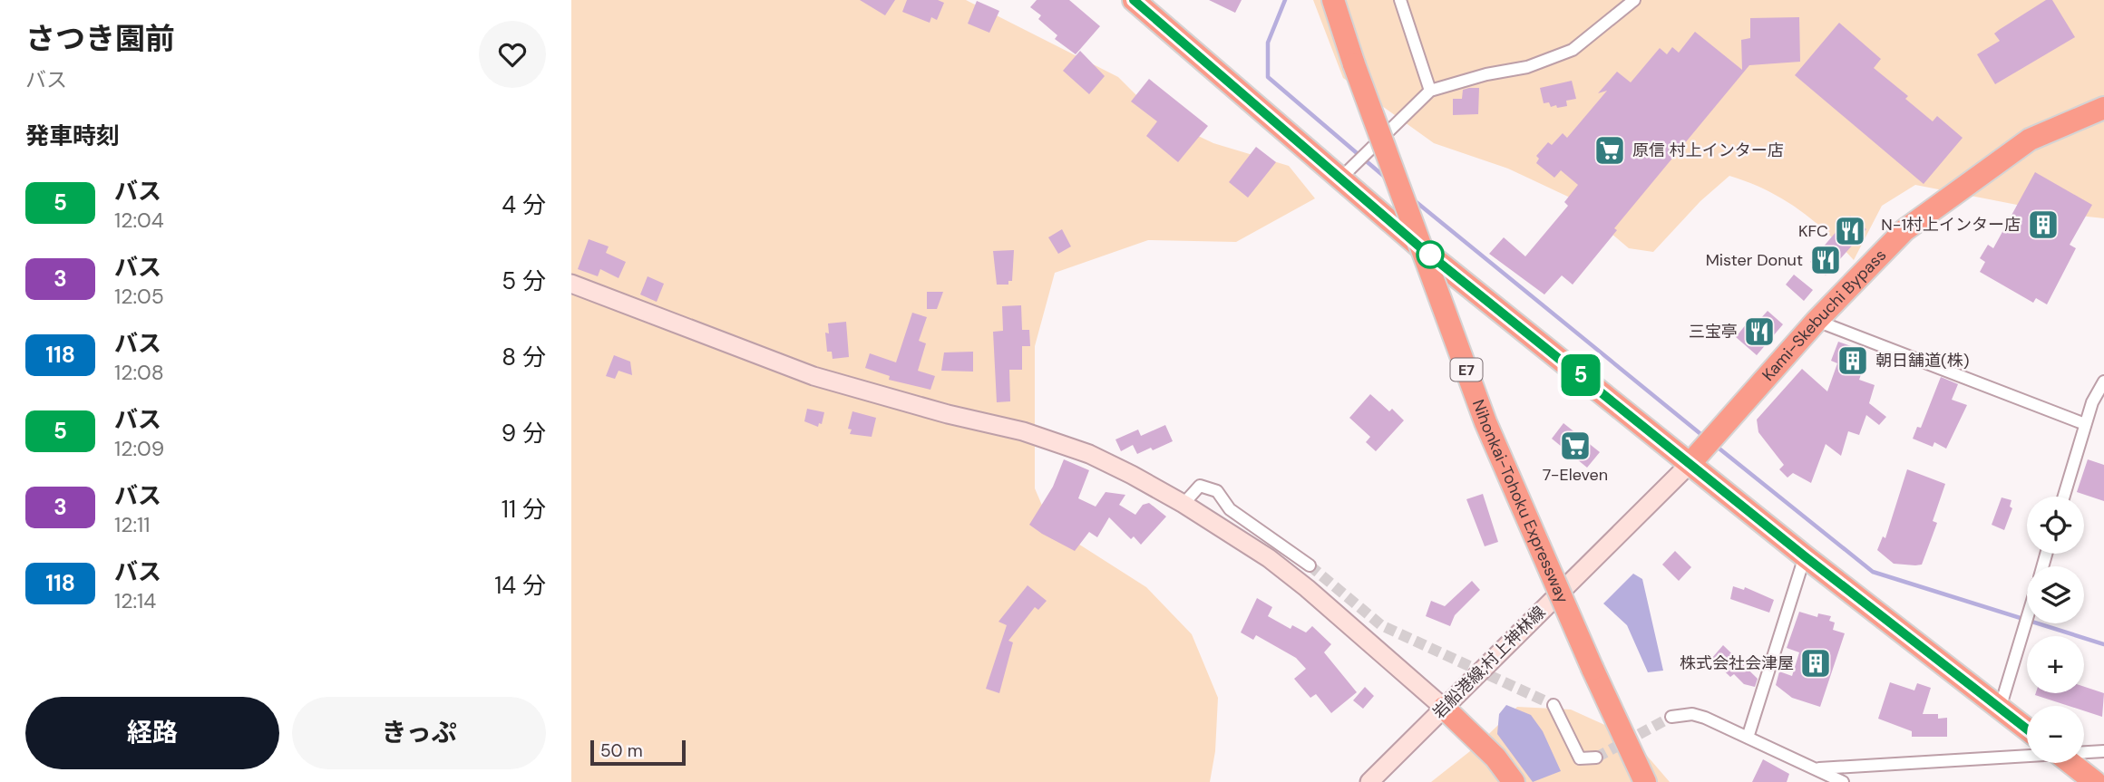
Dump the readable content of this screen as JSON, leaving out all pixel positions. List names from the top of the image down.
{
  "streets": {
    "highway": ["Kami-Skebuchi Bypass", "E7", "Nihonkai-Tohoku Expressway"],
    "street": ["岩船港線;村上神林線"]
  },
  "crossings": [
    ["Kami-Skebuchi Bypass", "岩船港線;村上神林線"]
  ],
  "places": {
    "supermarket": ["原信 村上インター店", "7-Eleven"],
    "building": ["N-1村上インター店", "朝日舗道(株)", "株式会社会津屋"],
    "restaurant": ["KFC", "Mister Donut", "三宝亭"]
  },
  "lines": ["bus line 5"],
  "scale_bar": "50 m",
  "page": {
    "heading": [
      ["さつき園前", "バス"],
      "発車時刻"
    ],
    "on_map": "5",
    "list": [
      {
        "mark": "5",
        "name": "バス",
        "note": "12:04",
        "value": "4 分"
      },
      {
        "mark": "3",
        "name": "バス",
        "note": "12:05",
        "value": "5 分"
      },
      {
        "mark": "118",
        "name": "バス",
        "note": "12:08",
        "value": "8 分"
      },
      {
        "mark": "5",
        "name": "バス",
        "note": "12:09",
        "value": "9 分"
      },
      {
        "mark": "3",
        "name": "バス",
        "note": "12:11",
        "value": "11 分"
      },
      {
        "mark": "118",
        "name": "バス",
        "note": "12:14",
        "value": "14 分"
      }
    ],
    "map_buttons": ["+", "−"],
    "buttons": ["経路", "きっぷ"],
    "scale": "50 m"
  }
}
